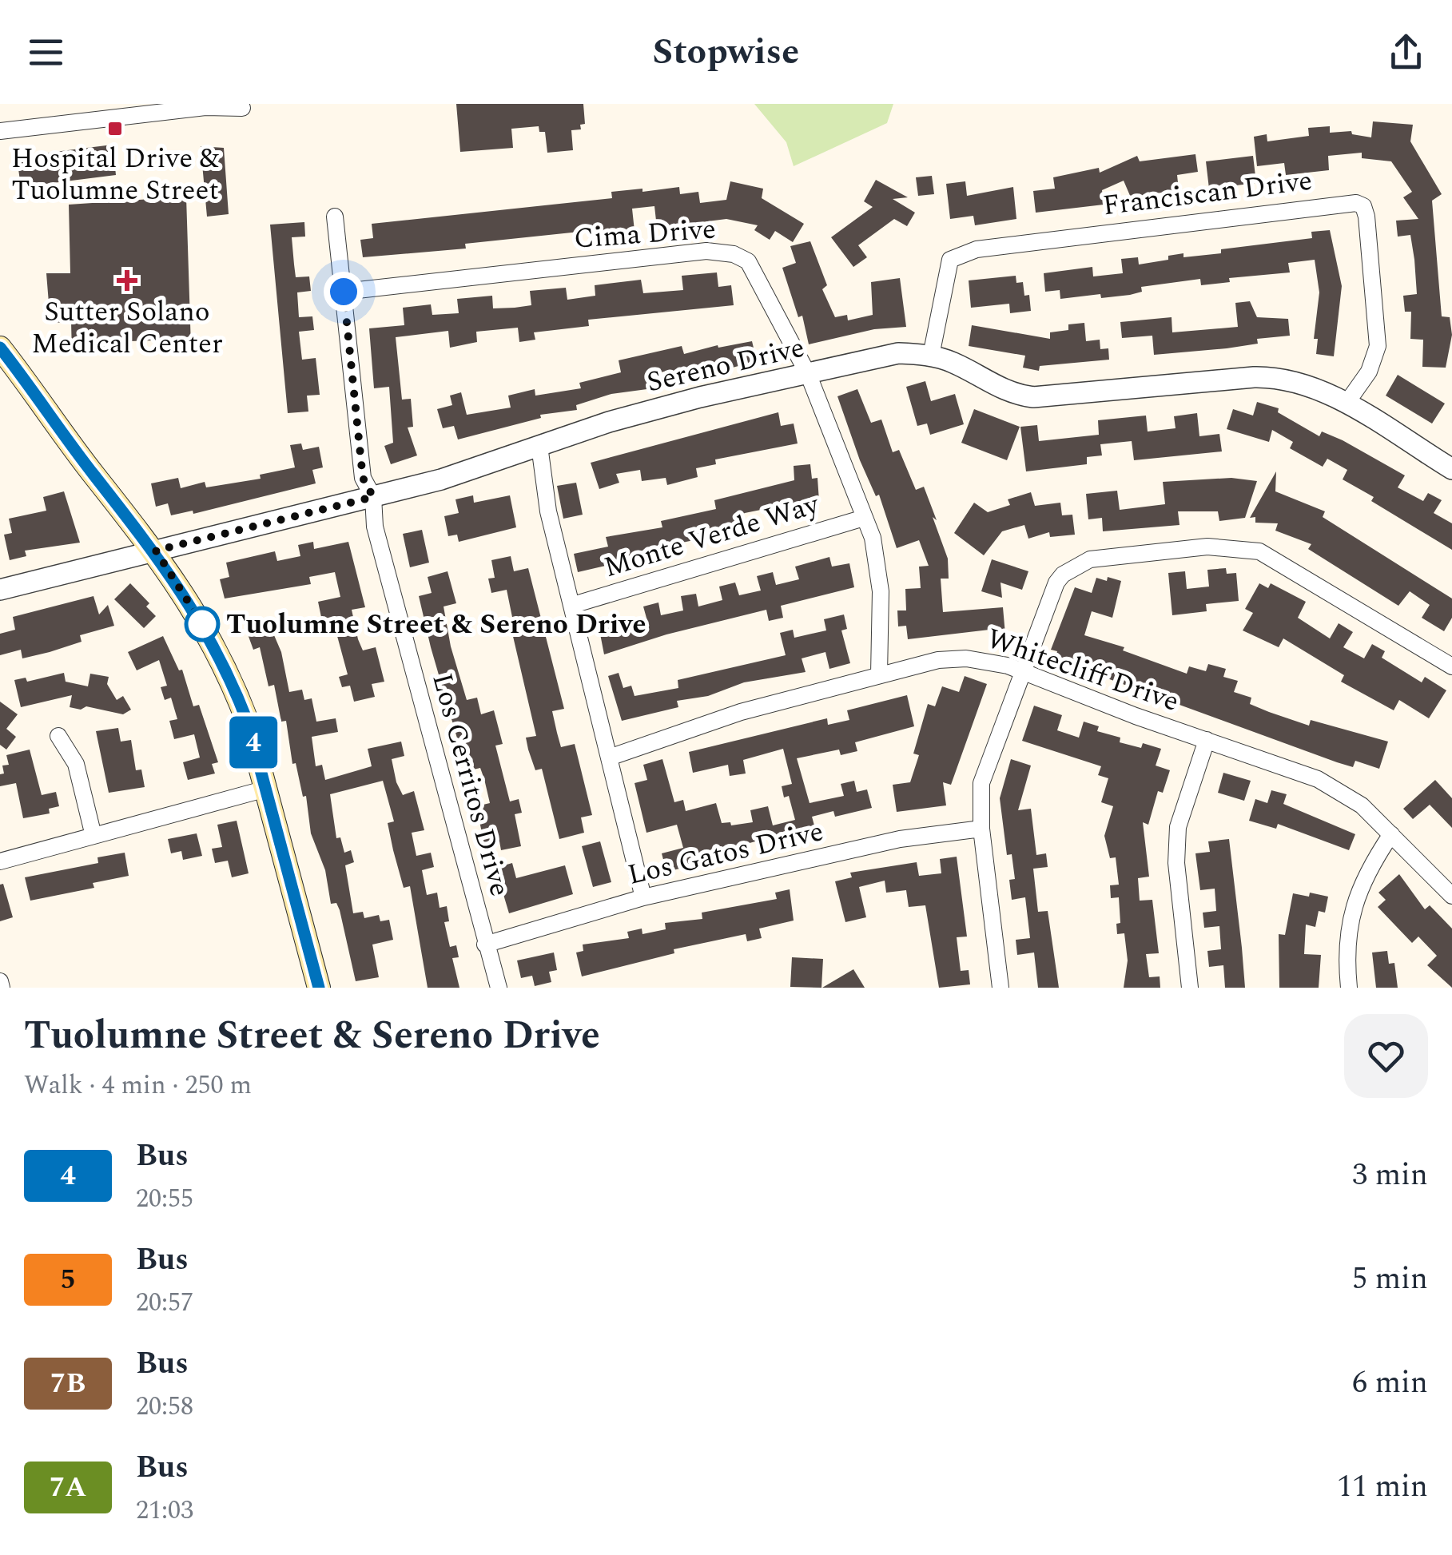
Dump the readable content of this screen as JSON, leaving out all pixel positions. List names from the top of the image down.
{
  "streets": {
    "street": [
      "Franciscan Drive",
      "Cima Drive",
      "Sereno Drive",
      "Monte Verde Way",
      "Whitecliff Drive",
      "Los Cerritos Drive",
      "Los Gatos Drive"
    ]
  },
  "crossings": [
    ["Franciscan Drive", "Sereno Drive"],
    ["Cima Drive", "Sereno Drive"],
    ["Cima Drive", "Monte Verde Way"],
    ["Cima Drive", "Whitecliff Drive"],
    ["Cima Drive", "Los Cerritos Drive"],
    ["Sereno Drive", "Los Cerritos Drive"],
    ["Los Cerritos Drive", "Los Gatos Drive"]
  ],
  "places": {
    "transit": ["Hospital Drive & Tuolumne Street"],
    "health": ["Sutter Solano Medical Center"],
    "other": ["Tuolumne Street & Sereno Drive"]
  },
  "lines": ["bus line 4"],
  "page": {
    "header": "Stopwise",
    "on_map": "4",
    "heading": ["Tuolumne Street & Sereno Drive", "Walk · 4 min · 250 m"],
    "list": [
      {
        "mark": "4",
        "name": "Bus",
        "note": "20:55",
        "value": "3 min"
      },
      {
        "mark": "5",
        "name": "Bus",
        "note": "20:57",
        "value": "5 min"
      },
      {
        "mark": "7B",
        "name": "Bus",
        "note": "20:58",
        "value": "6 min"
      },
      {
        "mark": "7A",
        "name": "Bus",
        "note": "21:03",
        "value": "11 min"
      }
    ]
  }
}
